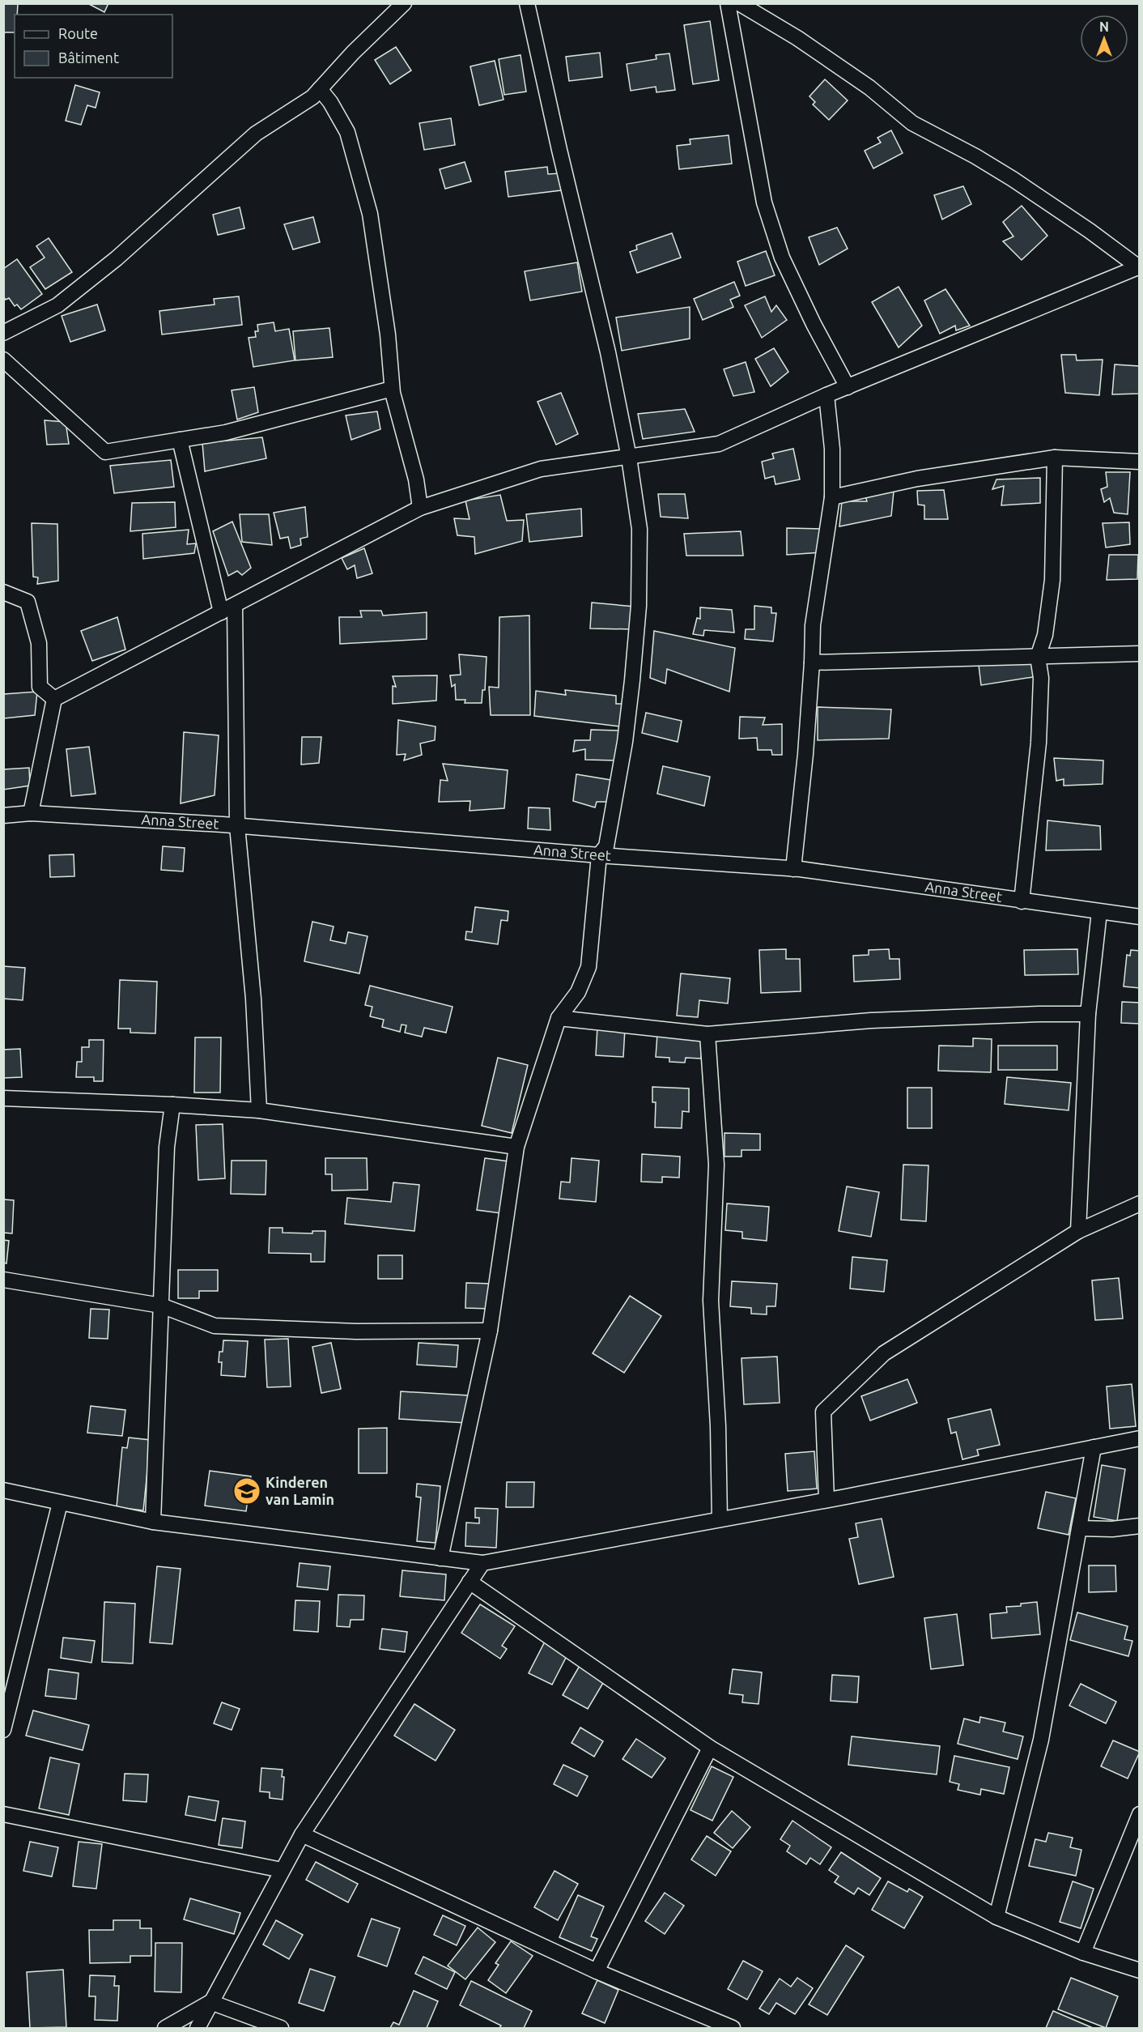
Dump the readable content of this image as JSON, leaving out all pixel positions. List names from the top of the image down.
{
  "streets": {
    "street": ["Anna Street"]
  },
  "places": {
    "school or university": ["Kinderen van Lamin"]
  },
  "legend": ["Route", "Bâtiment"],
  "north": "top"
}
